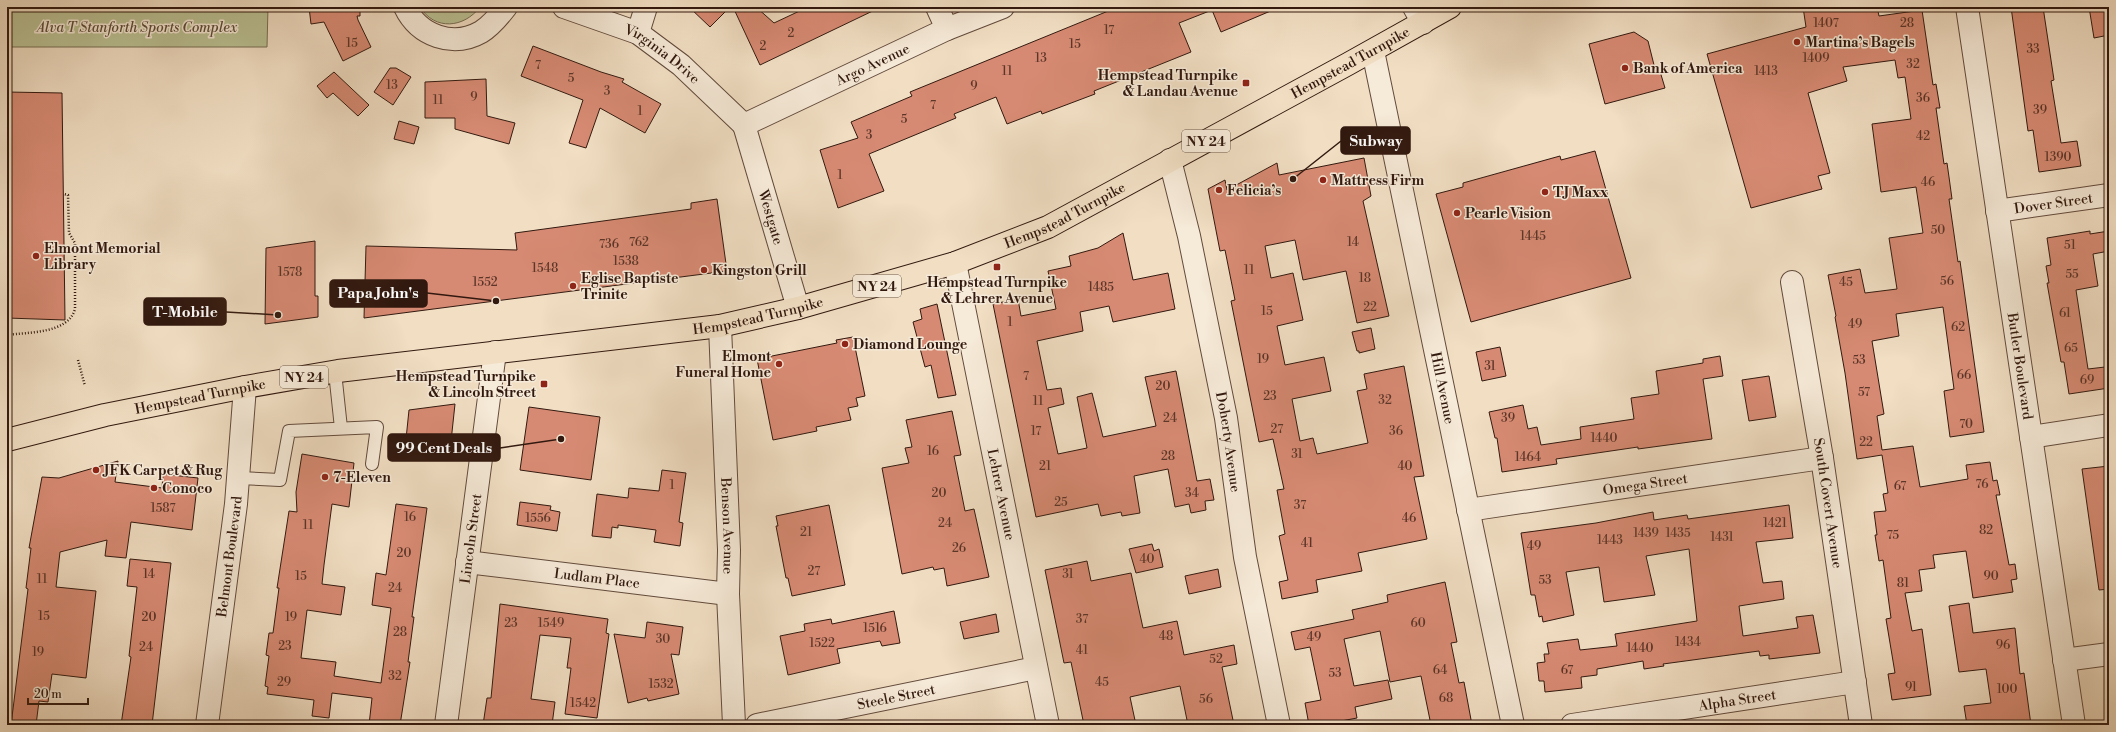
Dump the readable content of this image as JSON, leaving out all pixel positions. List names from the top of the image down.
{
  "streets": {
    "main road": ["Hempstead Turnpike", "NY 24"],
    "street": [
      "Virginia Drive",
      "Argo Avenue",
      "Dover Street",
      "Westgate",
      "Butler Boulevard",
      "Hill Avenue",
      "Doherty Avenue",
      "Omega Street",
      "Lehrer Avenue",
      "South Covert Avenue",
      "Benson Avenue",
      "Lincoln Street",
      "Belmont Boulevard",
      "Ludlam Place",
      "Steele Street",
      "Alpha Street"
    ]
  },
  "crossings": [
    ["Virginia Drive", "Argo Avenue"],
    ["Virginia Drive", "Westgate"],
    ["Hempstead Turnpike", "Westgate"],
    ["Hempstead Turnpike", "Hill Avenue"],
    ["Hempstead Turnpike", "Doherty Avenue"],
    ["Hempstead Turnpike", "Lehrer Avenue"],
    ["Hempstead Turnpike", "Benson Avenue"],
    ["Hempstead Turnpike", "Lincoln Street"],
    ["Hempstead Turnpike", "Belmont Boulevard"],
    ["Argo Avenue", "Westgate"],
    ["Dover Street", "Butler Boulevard"],
    ["Hill Avenue", "Omega Street"],
    ["Omega Street", "South Covert Avenue"],
    ["Lehrer Avenue", "Steele Street"],
    ["South Covert Avenue", "Alpha Street"],
    ["Benson Avenue", "Ludlam Place"],
    ["Lincoln Street", "Ludlam Place"]
  ],
  "parks": ["Alva T Stanforth Sports Complex"],
  "places": {
    "other": [
      "Martina’s Bagels",
      "Bank of America",
      "Subway",
      "Mattress Firm",
      "Felicia’s",
      "TJ Maxx",
      "Pearle Vision",
      "Elmont Memorial Library",
      "Kingston Grill",
      "Eglise Baptiste Trinite",
      "Papa John's",
      "T-Mobile",
      "Diamond Lounge",
      "Elmont Funeral Home",
      "99 Cent Deals",
      "JFK Carpet & Rug",
      "7-Eleven",
      "Conoco"
    ],
    "transit": ["Hempstead Turnpike & Landau Avenue", "Hempstead Turnpike & Lehrer Avenue", "Hempstead Turnpike & Lincoln Street"]
  },
  "house_numbers": [
    "1407",
    "28",
    "17",
    "2",
    "15",
    "15",
    "2",
    "33",
    "13",
    "1409",
    "32",
    "7",
    "11",
    "1413",
    "5",
    "13",
    "9",
    "3",
    "9",
    "36",
    "11",
    "7",
    "39",
    "1",
    "5",
    "3",
    "42",
    "1390",
    "1",
    "46",
    "50",
    "1445",
    "762",
    "14",
    "736",
    "51",
    "1538",
    "1548",
    "11",
    "1578",
    "55",
    "18",
    "56",
    "1552",
    "45",
    "1485",
    "22",
    "15",
    "61",
    "1",
    "49",
    "62",
    "65",
    "19",
    "53",
    "31",
    "66",
    "7",
    "69",
    "20",
    "57",
    "23",
    "32",
    "11",
    "24",
    "39",
    "70",
    "27",
    "17",
    "36",
    "1440",
    "22",
    "16",
    "31",
    "28",
    "1464",
    "21",
    "40",
    "76",
    "1",
    "67",
    "20",
    "34",
    "25",
    "37",
    "1587",
    "16",
    "1556",
    "46",
    "24",
    "1421",
    "11",
    "82",
    "21",
    "1439",
    "1435",
    "75",
    "1431",
    "1443",
    "41",
    "49",
    "26",
    "20",
    "40",
    "27",
    "14",
    "31",
    "15",
    "90",
    "11",
    "53",
    "81",
    "24",
    "15",
    "20",
    "19",
    "37",
    "23",
    "1549",
    "60",
    "1516",
    "28",
    "48",
    "49",
    "30",
    "1434",
    "1522",
    "96",
    "23",
    "24",
    "1440",
    "41",
    "19",
    "52",
    "64",
    "67",
    "53",
    "32",
    "29",
    "45",
    "1532",
    "91",
    "100",
    "68",
    "56",
    "1542"
  ],
  "scale_bar": "20 m"
}
